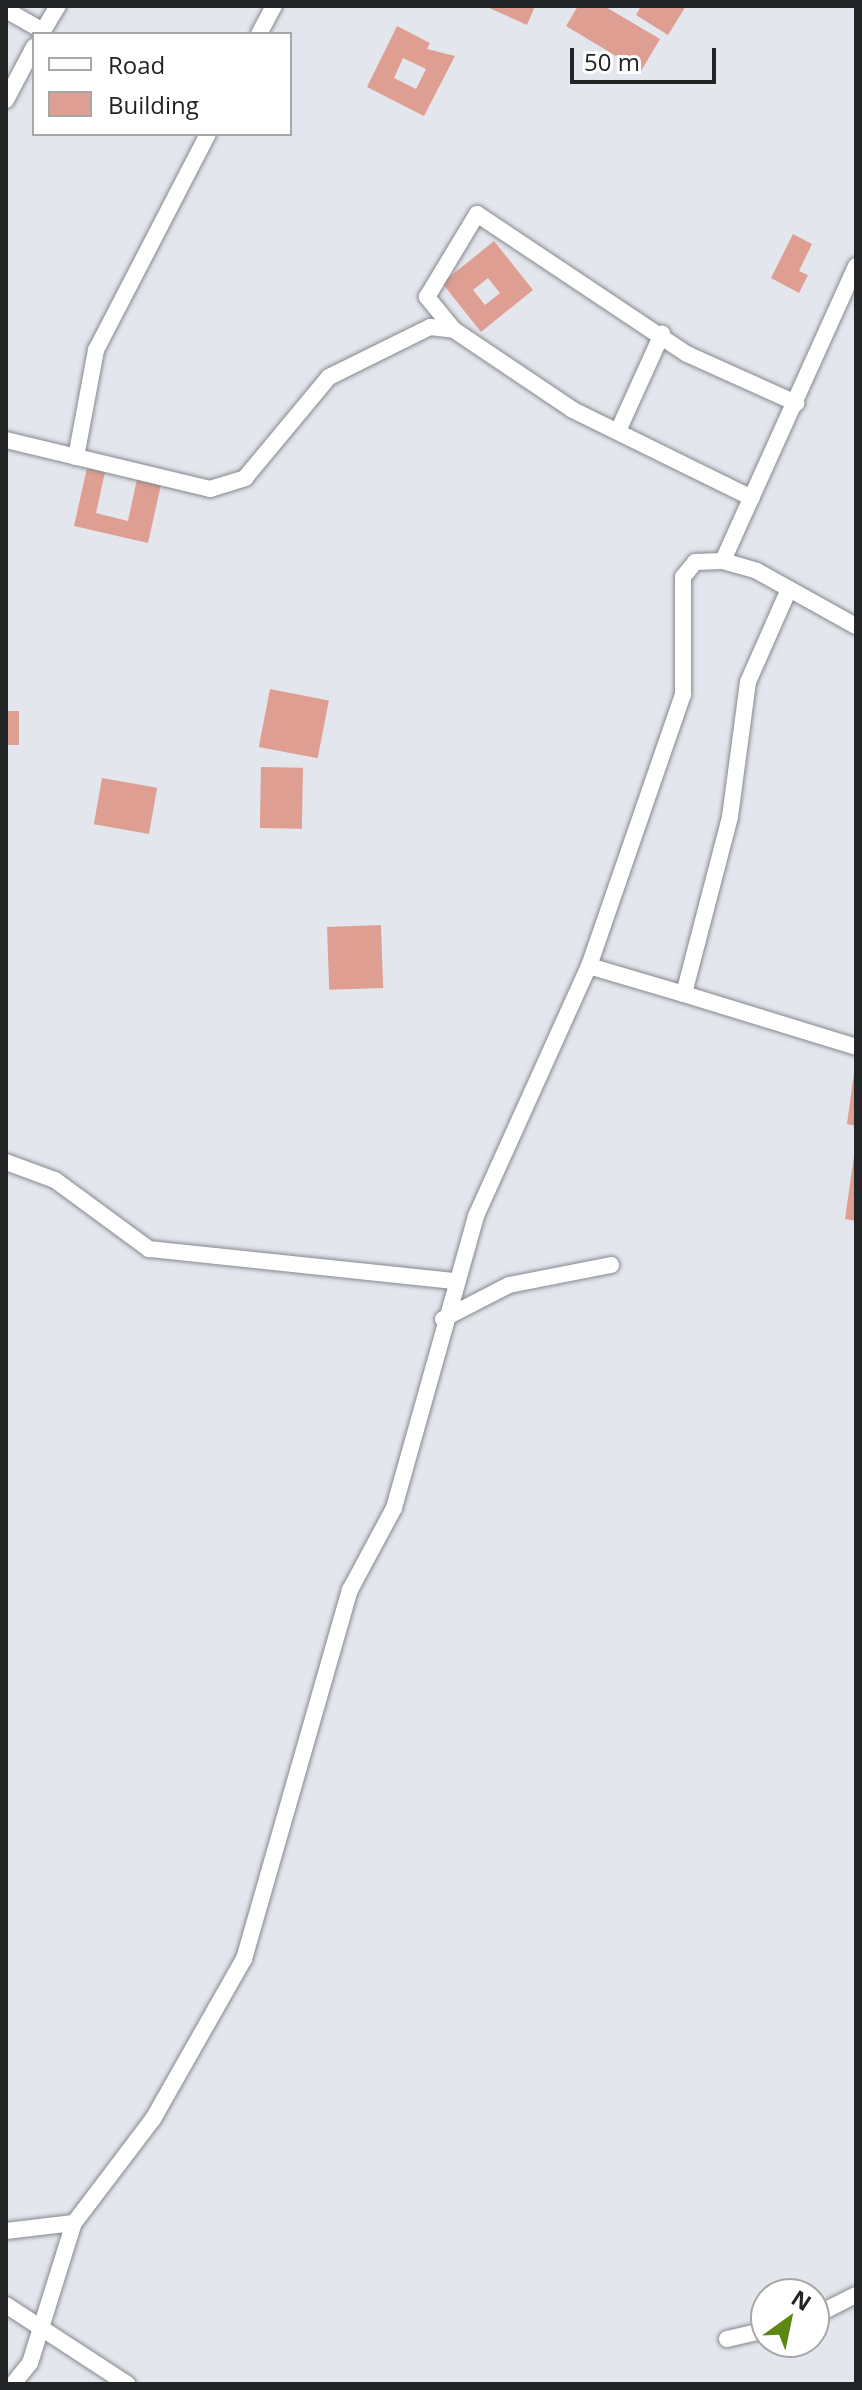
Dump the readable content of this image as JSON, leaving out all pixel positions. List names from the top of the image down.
{
  "legend": ["Road", "Building"],
  "scale_bar": "50 m",
  "north": "top right"
}
